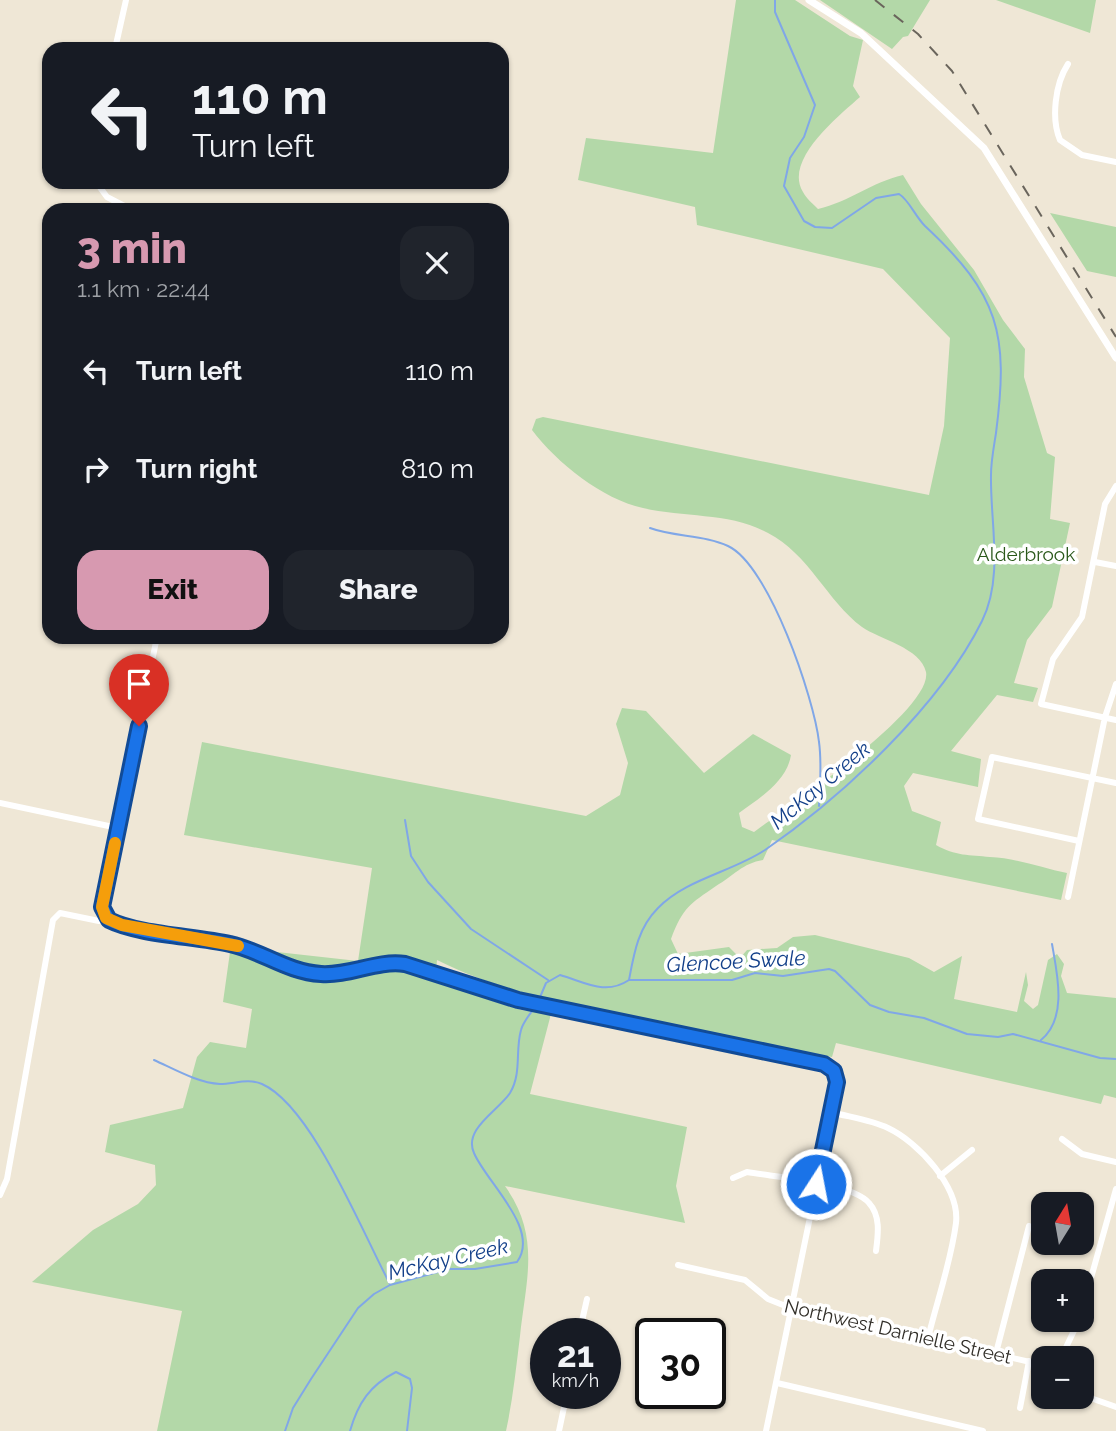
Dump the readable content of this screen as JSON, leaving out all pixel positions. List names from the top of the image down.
{
  "streets": {
    "street": ["Northwest Darnielle Street"]
  },
  "water": ["McKay Creek", "Glencoe Swale"],
  "parks": ["Alderbrook"],
  "north": "top",
  "page": {
    "turn": ["110 m", "Turn left"],
    "heading": ["3 min", "1.1 km · 22:44"],
    "list": [
      {
        "name": "Turn left",
        "value": "110 m"
      },
      {
        "name": "Turn right",
        "value": "810 m"
      }
    ],
    "buttons": ["Exit", "Share"],
    "map_buttons": ["+", "−"],
    "speed": "21 km/h",
    "limit": "30"
  }
}
